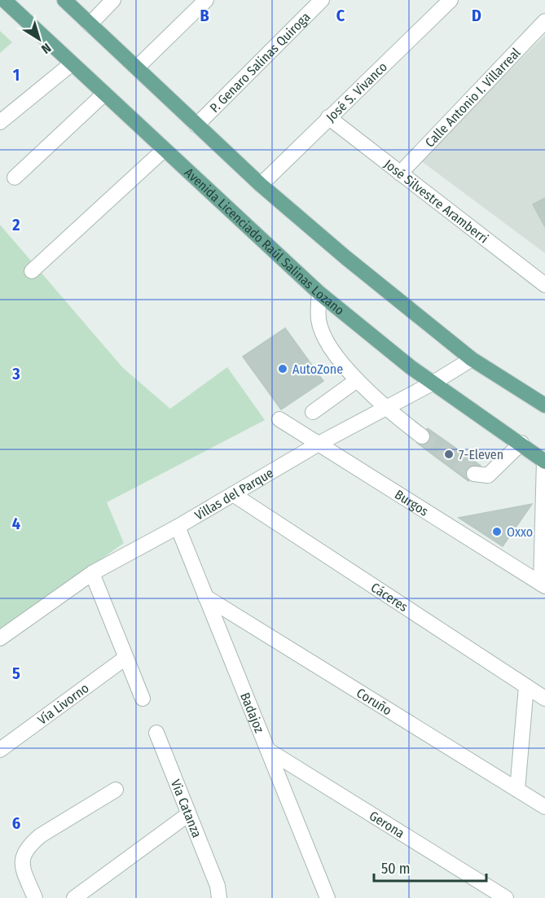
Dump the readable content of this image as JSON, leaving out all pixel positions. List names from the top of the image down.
{
  "streets": {
    "main road": ["Avenida Licenciado Raúl Salinas Lozano"],
    "street": [
      "P. Genaro Salinas Quiroga",
      "José S. Vivanco",
      "Calle Antonio I. Villarreal",
      "José Silvestre Aramberri",
      "Villas del Parque",
      "Burgos",
      "Cáceres",
      "Coruño",
      "Vía Livorno",
      "Badajoz",
      "Via Catanza",
      "Gerona"
    ]
  },
  "crossings": [
    ["José S. Vivanco", "José Silvestre Aramberri"],
    ["Calle Antonio I. Villarreal", "José Silvestre Aramberri"],
    ["Avenida Licenciado Raúl Salinas Lozano", "Villas del Parque"],
    ["Villas del Parque", "Burgos"],
    ["Villas del Parque", "Cáceres"],
    ["Villas del Parque", "Badajoz"],
    ["Coruño", "Badajoz"],
    ["Badajoz", "Gerona"]
  ],
  "places": ["AutoZone", "7-Eleven", "Oxxo"],
  "scale_bar": "50 m",
  "north": "bottom right",
  "grid": {
    "columns": ["B", "C", "D"],
    "rows": [
      "1",
      "2",
      "3",
      "4",
      "5",
      "6"
    ]
  }
}
